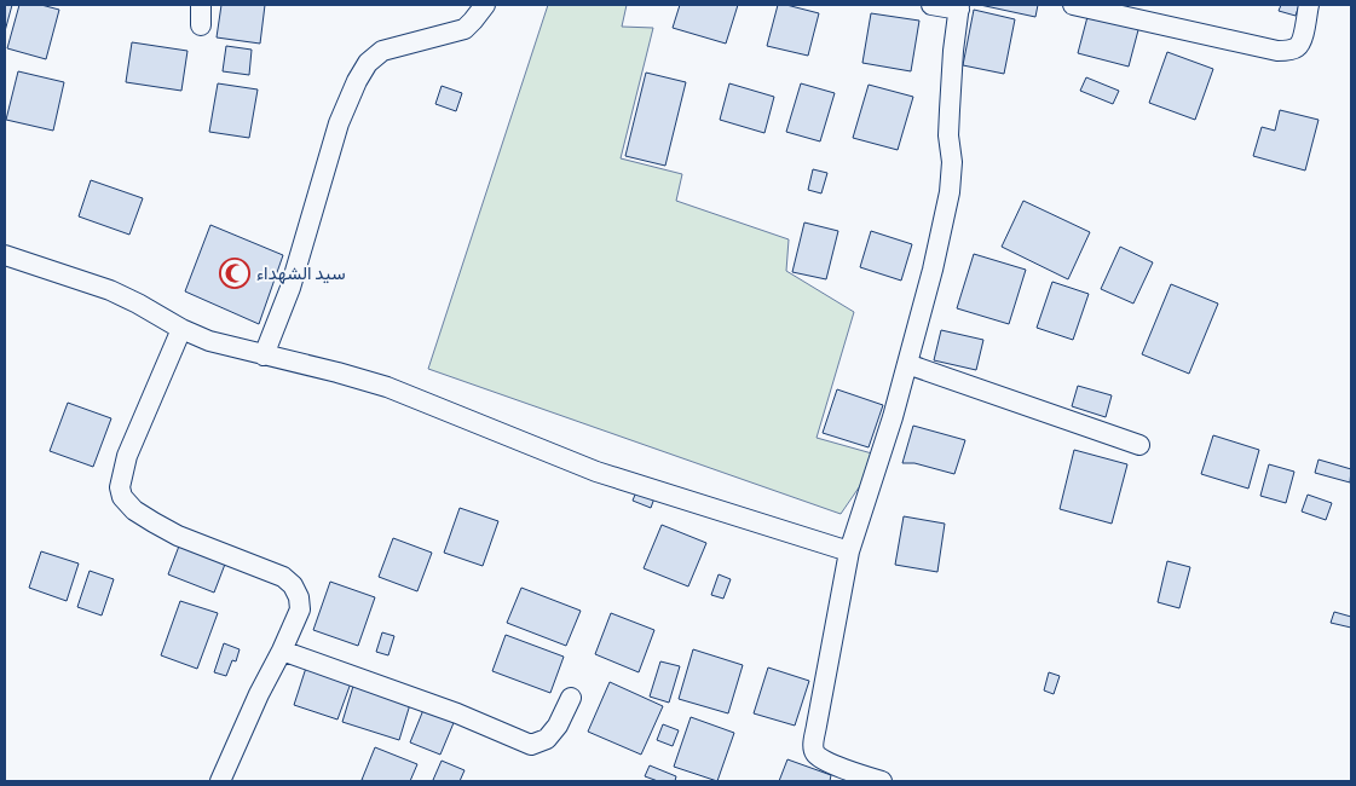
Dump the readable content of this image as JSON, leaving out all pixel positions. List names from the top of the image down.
{
  "places": {
    "mosque": ["سيد الشهداء"]
  }
}
